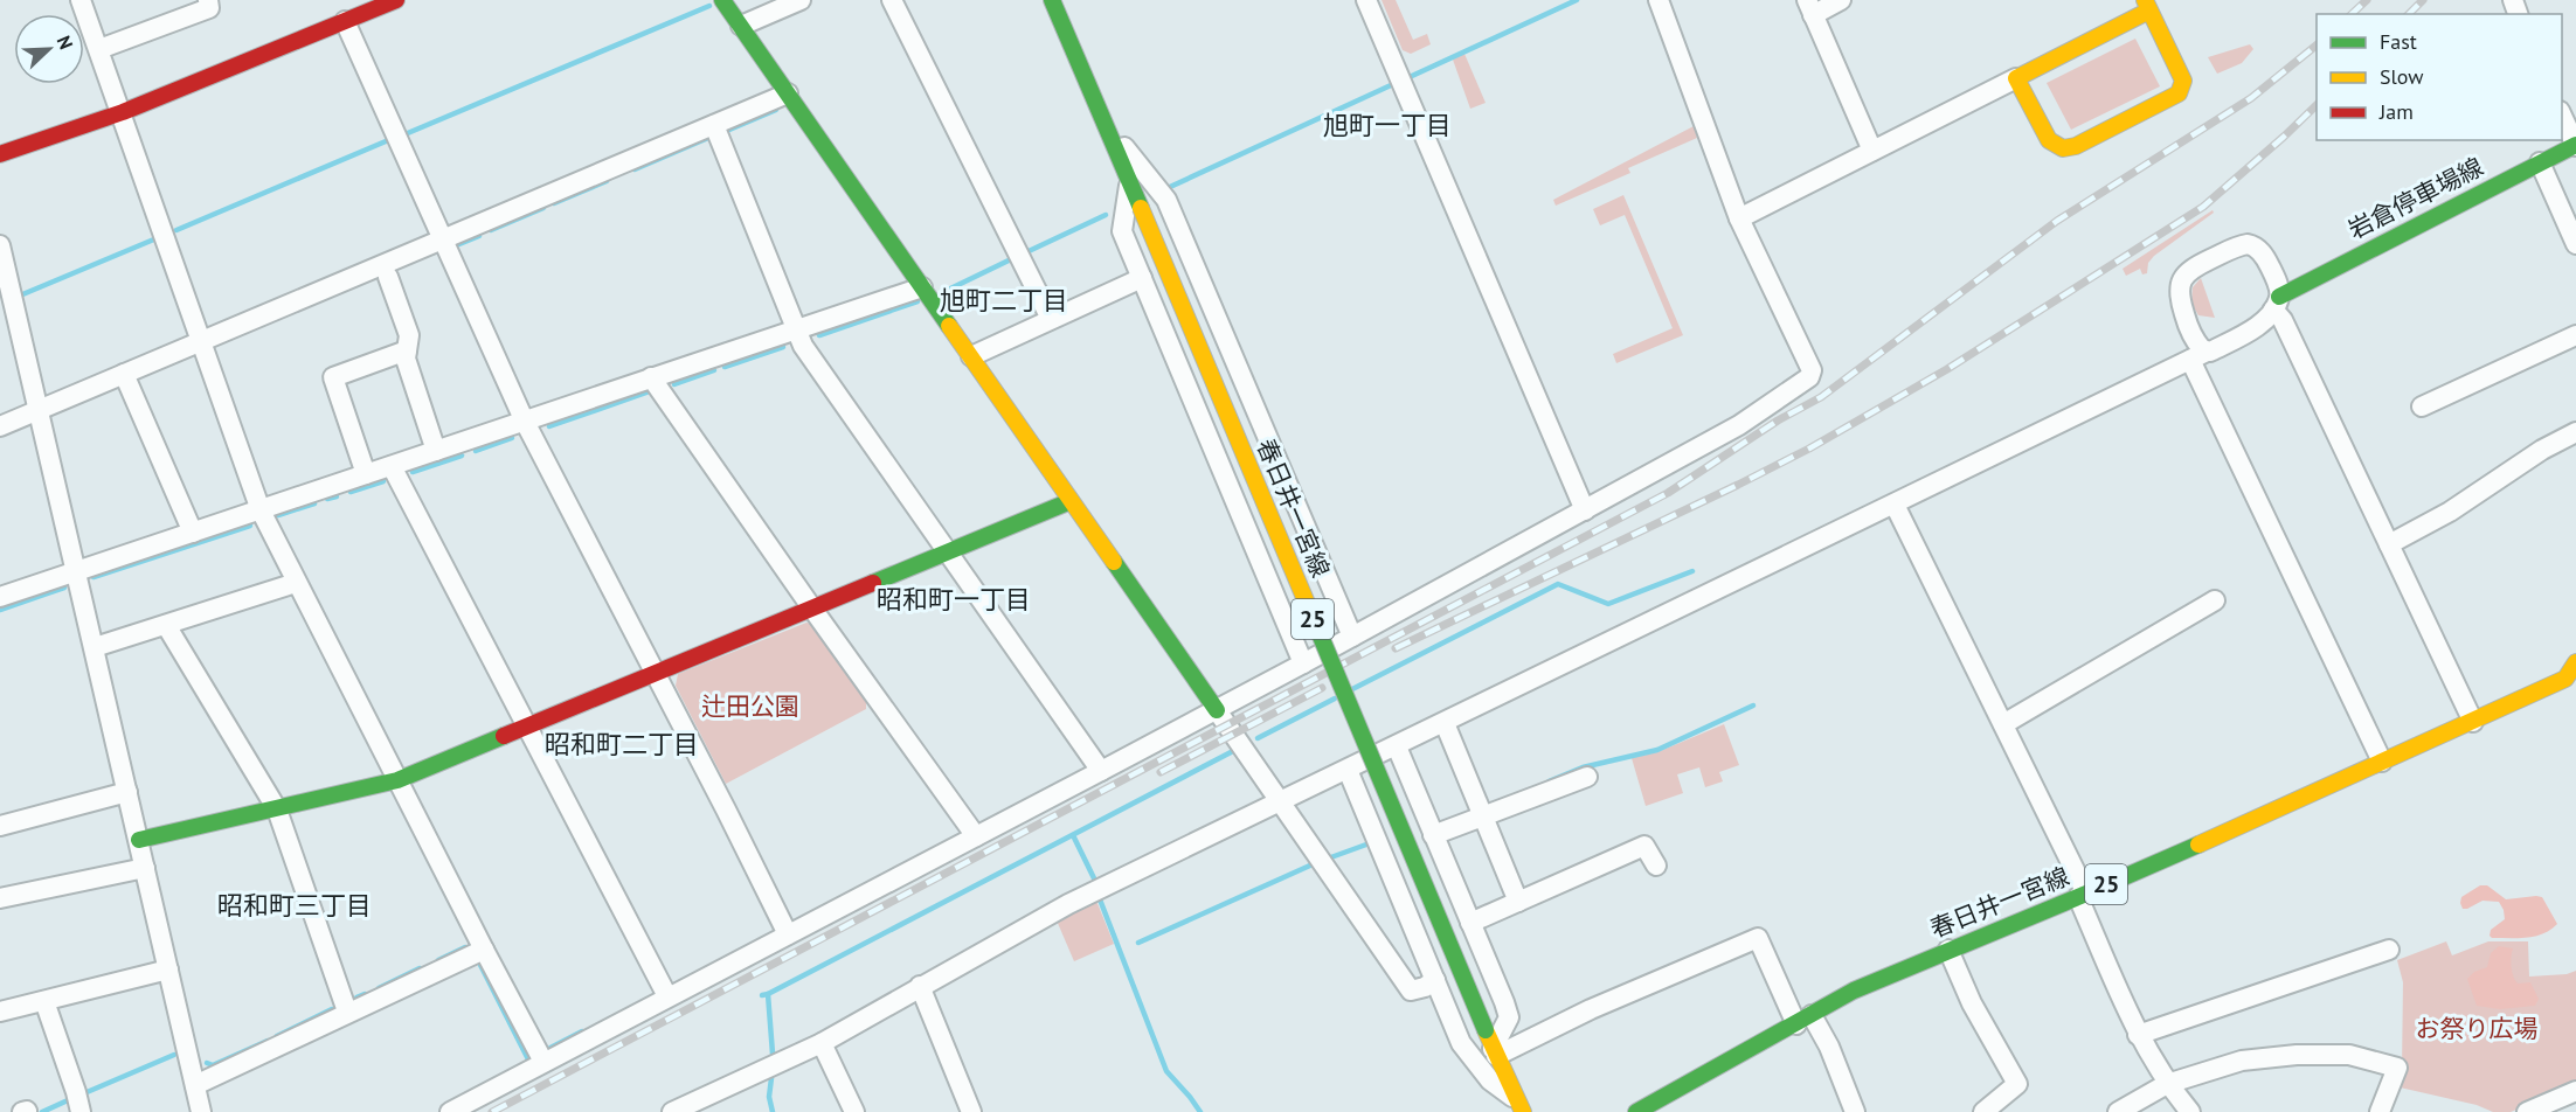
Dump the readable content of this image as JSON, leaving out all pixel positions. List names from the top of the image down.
{
  "streets": {
    "main road": ["岩倉停車場線", "春日井一宮線", "25"]
  },
  "districts": [
    "旭町一丁目",
    "旭町二丁目",
    "昭和町一丁目",
    "昭和町二丁目",
    "昭和町三丁目"
  ],
  "parks": ["辻田公園", "お祭り広場"],
  "legend": ["Fast", "Slow", "Jam"],
  "north": "top right"
}
